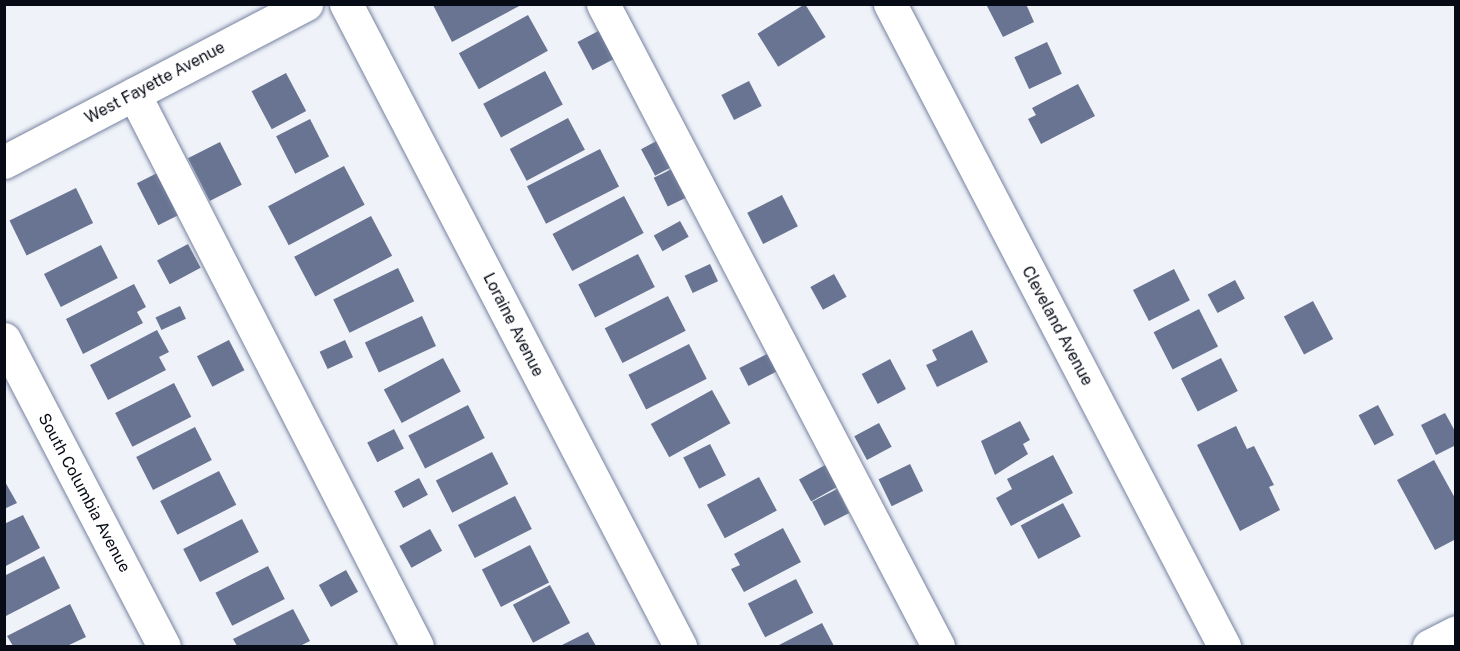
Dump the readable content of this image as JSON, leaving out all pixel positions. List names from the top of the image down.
{
  "streets": {
    "street": [
      "West Fayette Avenue",
      "Loraine Avenue",
      "Cleveland Avenue",
      "South Columbia Avenue"
    ]
  }
}
